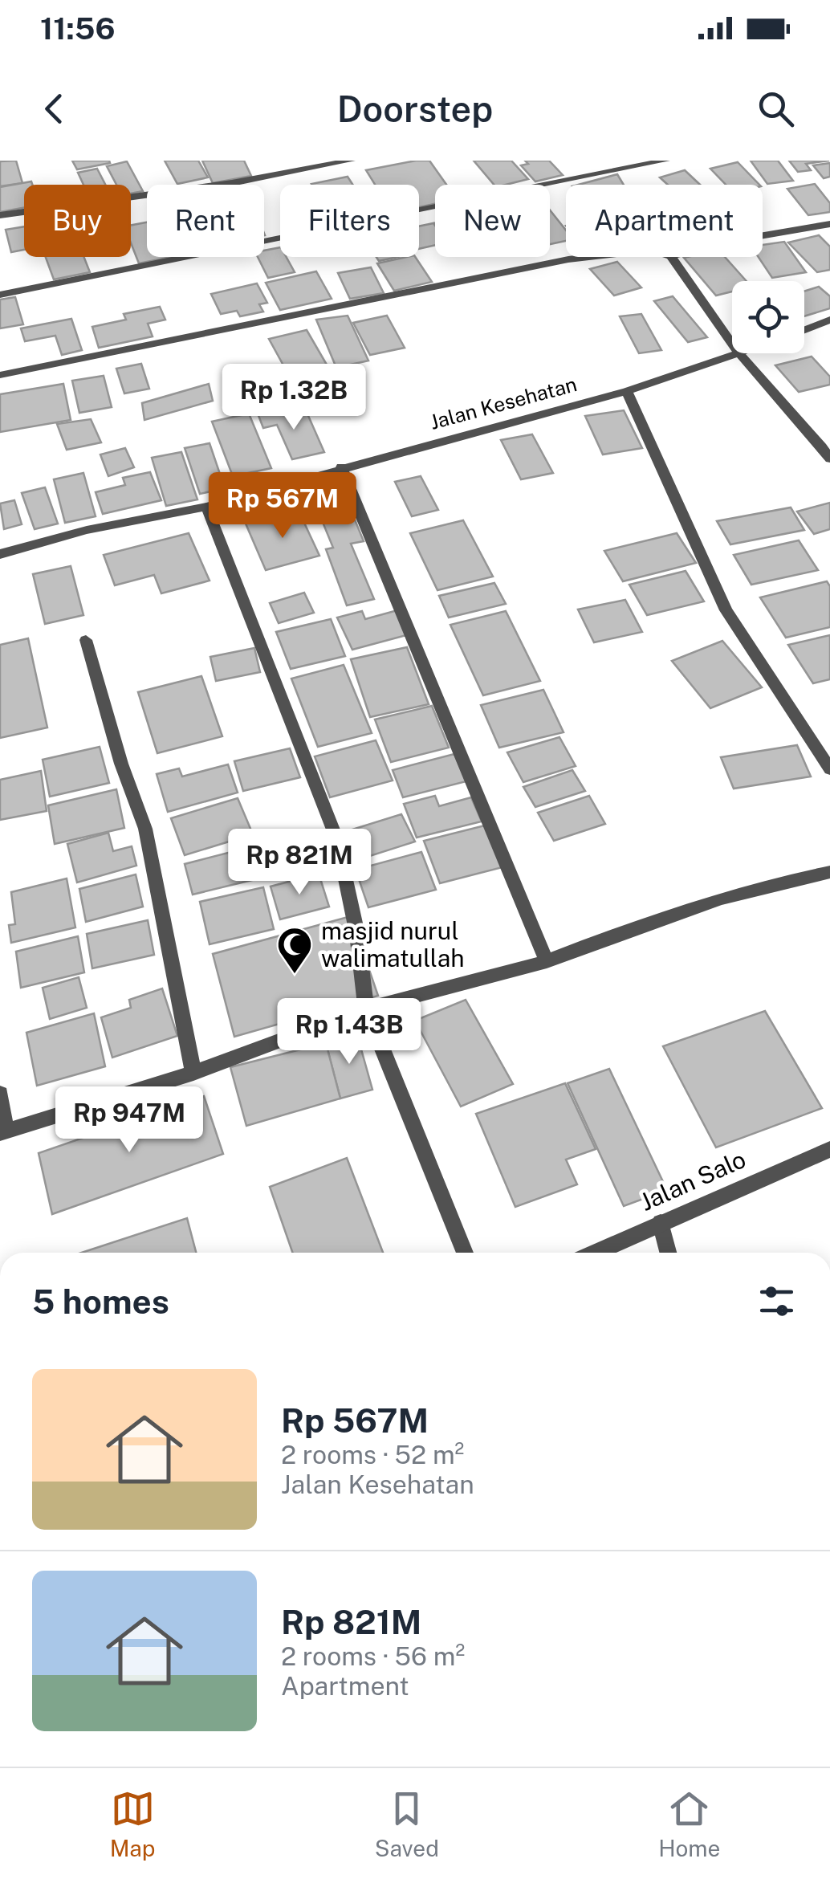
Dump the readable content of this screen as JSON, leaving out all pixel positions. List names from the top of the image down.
{
  "streets": {
    "street": ["Jalan Kesehatan", "Jalan Salo"]
  },
  "places": {
    "mosque": ["masjid nurul walimatullah"]
  },
  "page": {
    "status": "11:56",
    "header": "Doorstep",
    "chip": [
      "Buy",
      "Rent",
      "Filters",
      "New",
      "Apartment"
    ],
    "price": [
      "Rp 1.32B",
      "Rp 567M",
      "Rp 821M",
      "Rp 1.43B",
      "Rp 947M"
    ],
    "heading": "5 homes",
    "list": [
      {
        "name": "Rp 567M",
        "note": "2 rooms · 52 m² · Jalan Kesehatan"
      },
      {
        "name": "Rp 821M",
        "note": "2 rooms · 56 m² · Apartment"
      }
    ],
    "tabs": ["Map", "Saved", "Home"]
  }
}
